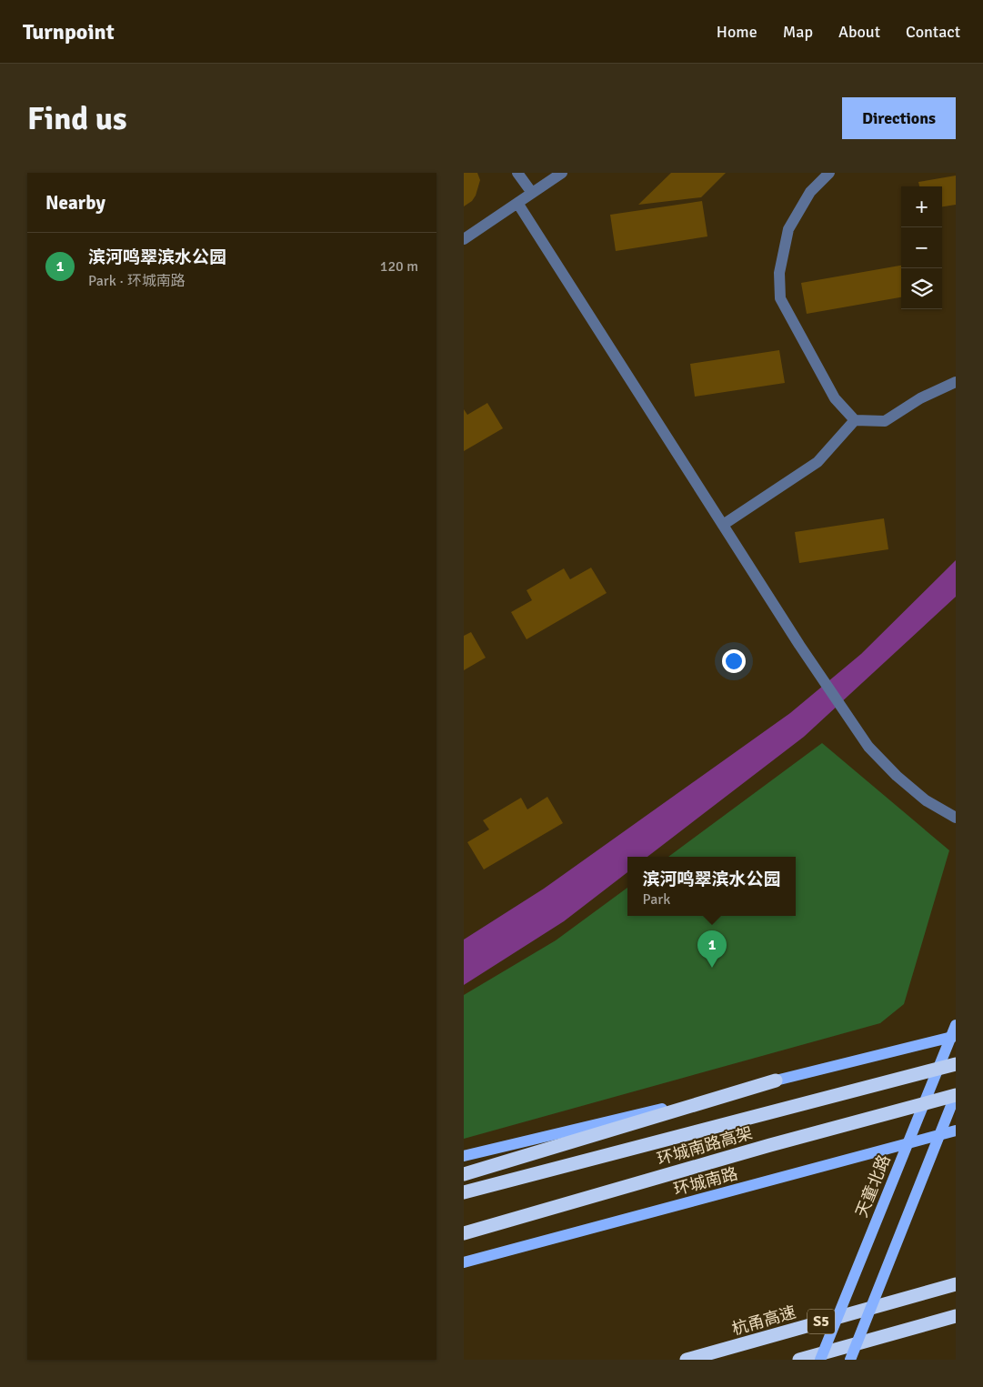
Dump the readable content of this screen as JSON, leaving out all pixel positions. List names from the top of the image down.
{
  "streets": {
    "highway": ["环城南路高架", "杭甬高速", "S5"],
    "main road": ["环城南路", "天童北路"]
  },
  "page": {
    "header": "Turnpoint",
    "nav": [
      "Home",
      "Map",
      "About",
      "Contact"
    ],
    "buttons": "Directions",
    "title": "Find us",
    "heading": "Nearby",
    "map_buttons": ["+", "−"],
    "list": [
      {
        "mark": "1",
        "name": "滨河鸣翠滨水公园",
        "note": "Park · 环城南路",
        "value": "120 m"
      }
    ],
    "popup": ["滨河鸣翠滨水公园", "Park"],
    "pins": "1"
  }
}
